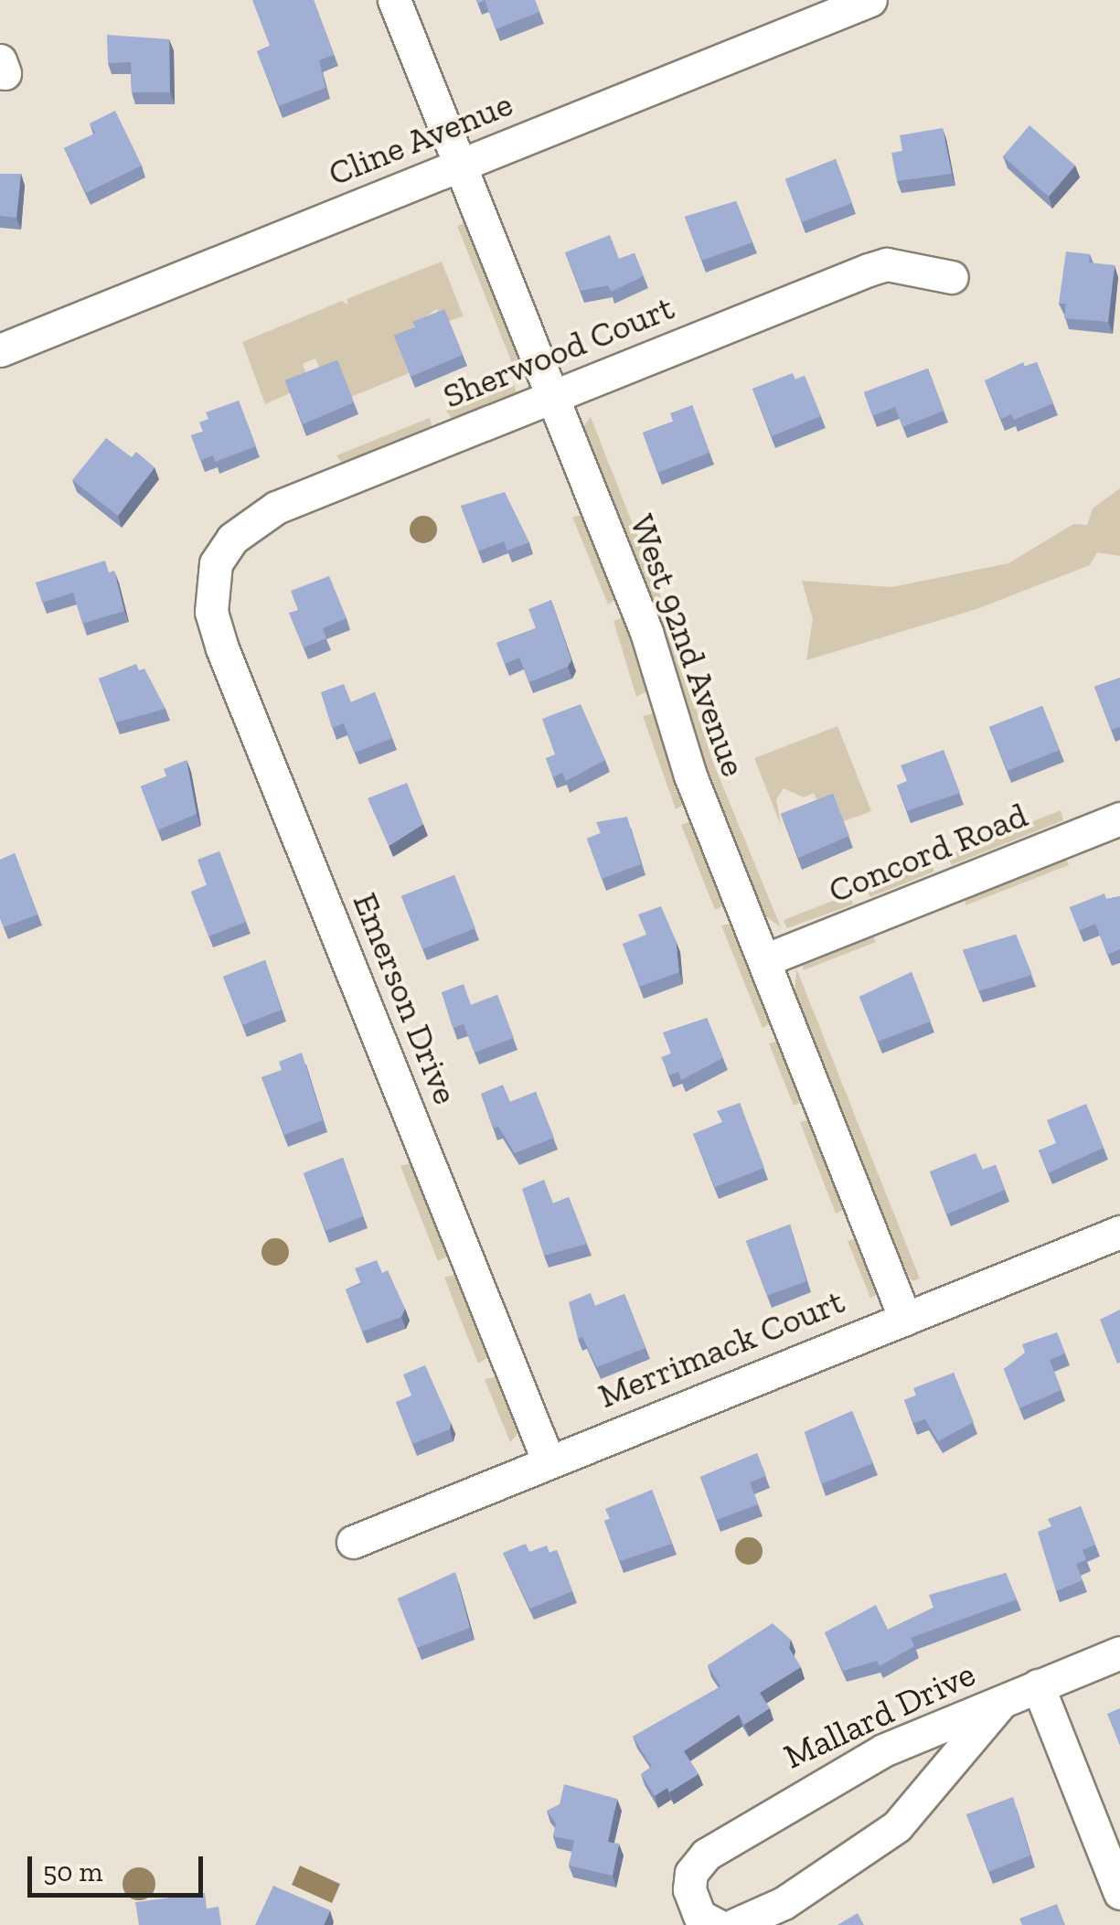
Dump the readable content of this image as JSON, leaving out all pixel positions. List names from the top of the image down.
{
  "streets": {
    "street": [
      "Cline Avenue",
      "Sherwood Court",
      "West 92nd Avenue",
      "Concord Road",
      "Emerson Drive",
      "Merrimack Court",
      "Mallard Drive"
    ]
  },
  "crossings": [
    ["Cline Avenue", "West 92nd Avenue"],
    ["Sherwood Court", "West 92nd Avenue"],
    ["Sherwood Court", "Emerson Drive"],
    ["West 92nd Avenue", "Concord Road"],
    ["West 92nd Avenue", "Merrimack Court"],
    ["Emerson Drive", "Merrimack Court"]
  ],
  "scale_bar": "50 m"
}
